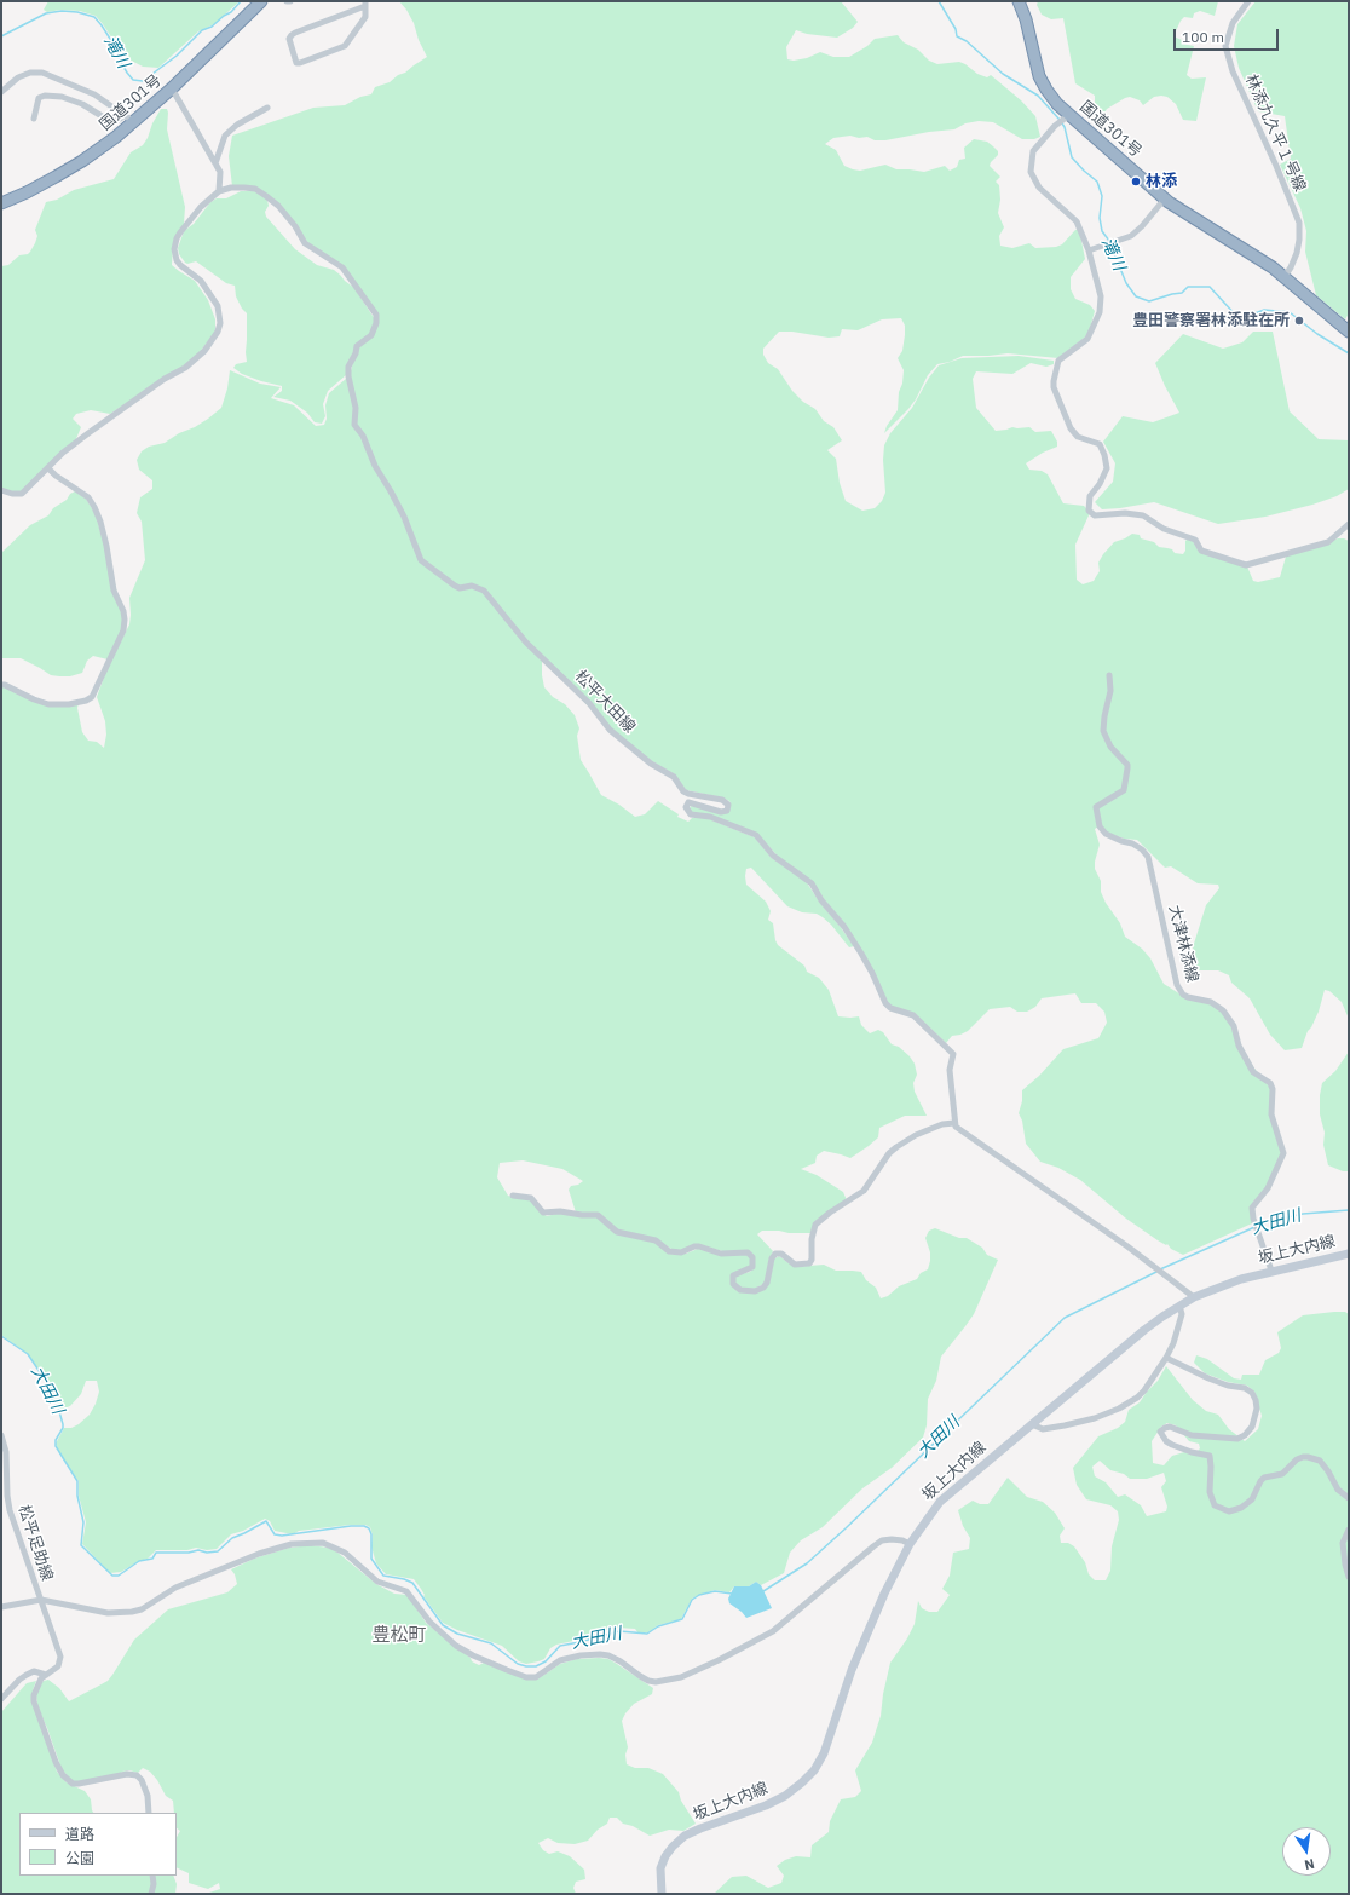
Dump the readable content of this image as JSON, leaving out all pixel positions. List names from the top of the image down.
{
  "streets": {
    "highway": ["国道301号"],
    "main road": ["坂上大内線"],
    "street": [
      "林添九久平１号線",
      "松平大田線",
      "大津林添線",
      "松平足助線"
    ]
  },
  "crossings": [
    ["国道301号", "林添九久平１号線"],
    ["大津林添線", "坂上大内線"]
  ],
  "districts": ["豊松町"],
  "water": ["滝川", "大田川"],
  "places": ["林添", "豊田警察署林添駐在所"],
  "legend": ["道路", "公園"],
  "scale_bar": "100 m",
  "north": "bottom"
}
